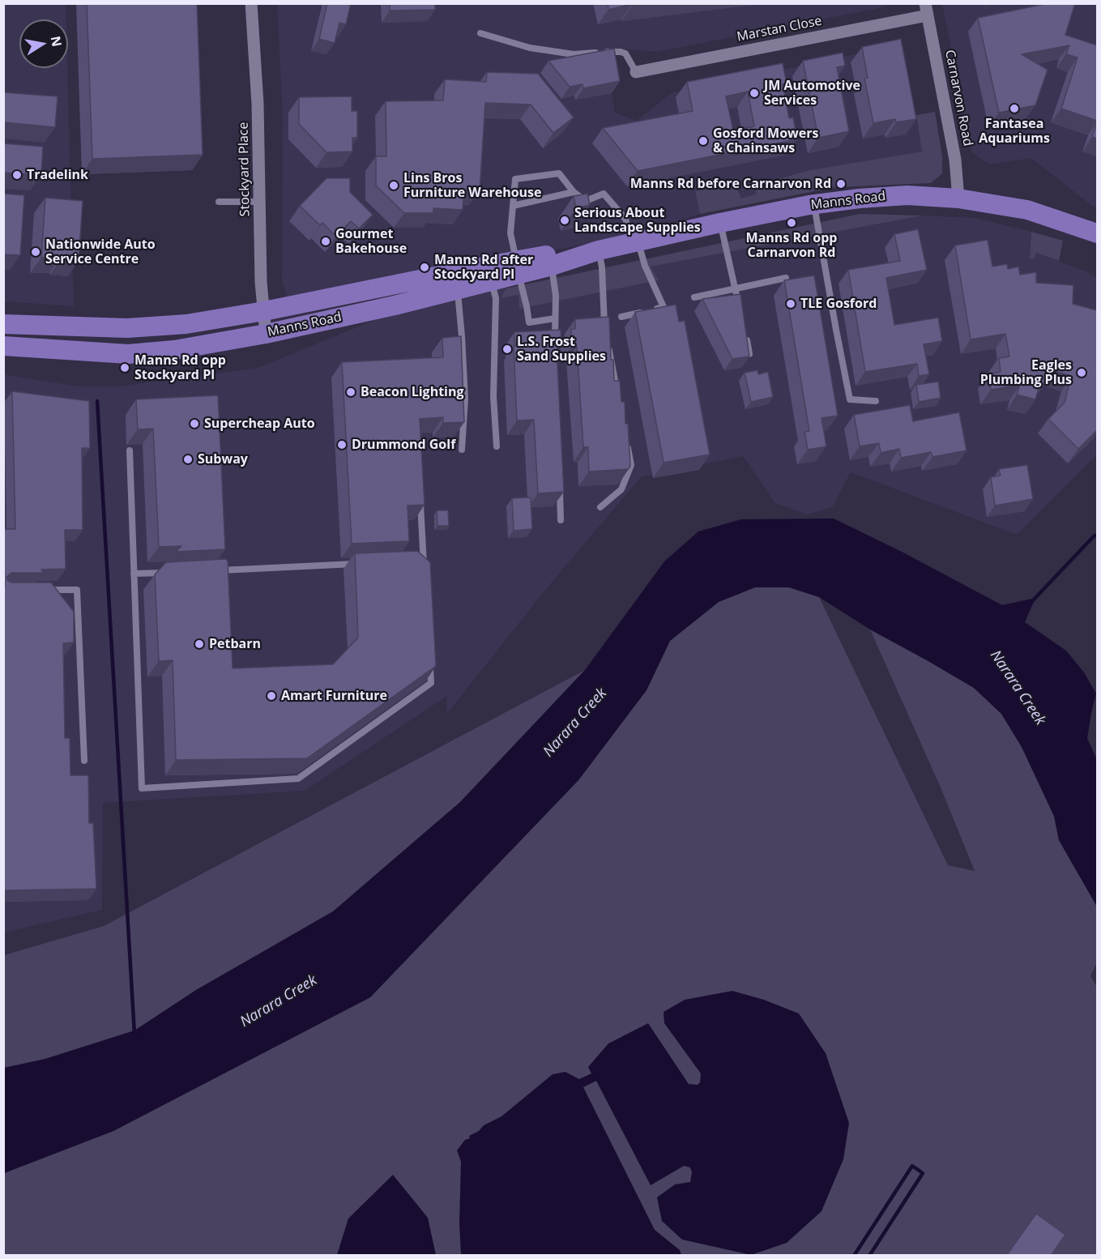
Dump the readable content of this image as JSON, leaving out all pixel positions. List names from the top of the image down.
{
  "streets": {
    "main road": ["Manns Road"],
    "street": ["Marstan Close", "Carnarvon Road", "Stockyard Place"]
  },
  "crossings": [
    ["Marstan Close", "Carnarvon Road"],
    ["Carnarvon Road", "Manns Road"],
    ["Stockyard Place", "Manns Road"]
  ],
  "water": ["Narara Creek"],
  "places": [
    "JM Automotive Services",
    "Fantasea Aquariums",
    "Gosford Mowers & Chainsaws",
    "Tradelink",
    "Manns Rd before Carnarvon Rd",
    "Lins Bros Furniture Warehouse",
    "Serious About Landscape Supplies",
    "Manns Rd opp Carnarvon Rd",
    "Gourmet Bakehouse",
    "Nationwide Auto Service Centre",
    "Manns Rd after Stockyard Pl",
    "TLE Gosford",
    "L.S. Frost Sand Supplies",
    "Manns Rd opp Stockyard Pl",
    "Eagles Plumbing Plus",
    "Beacon Lighting",
    "Supercheap Auto",
    "Drummond Golf",
    "Subway",
    "Petbarn",
    "Amart Furniture"
  ],
  "north": "right"
}
